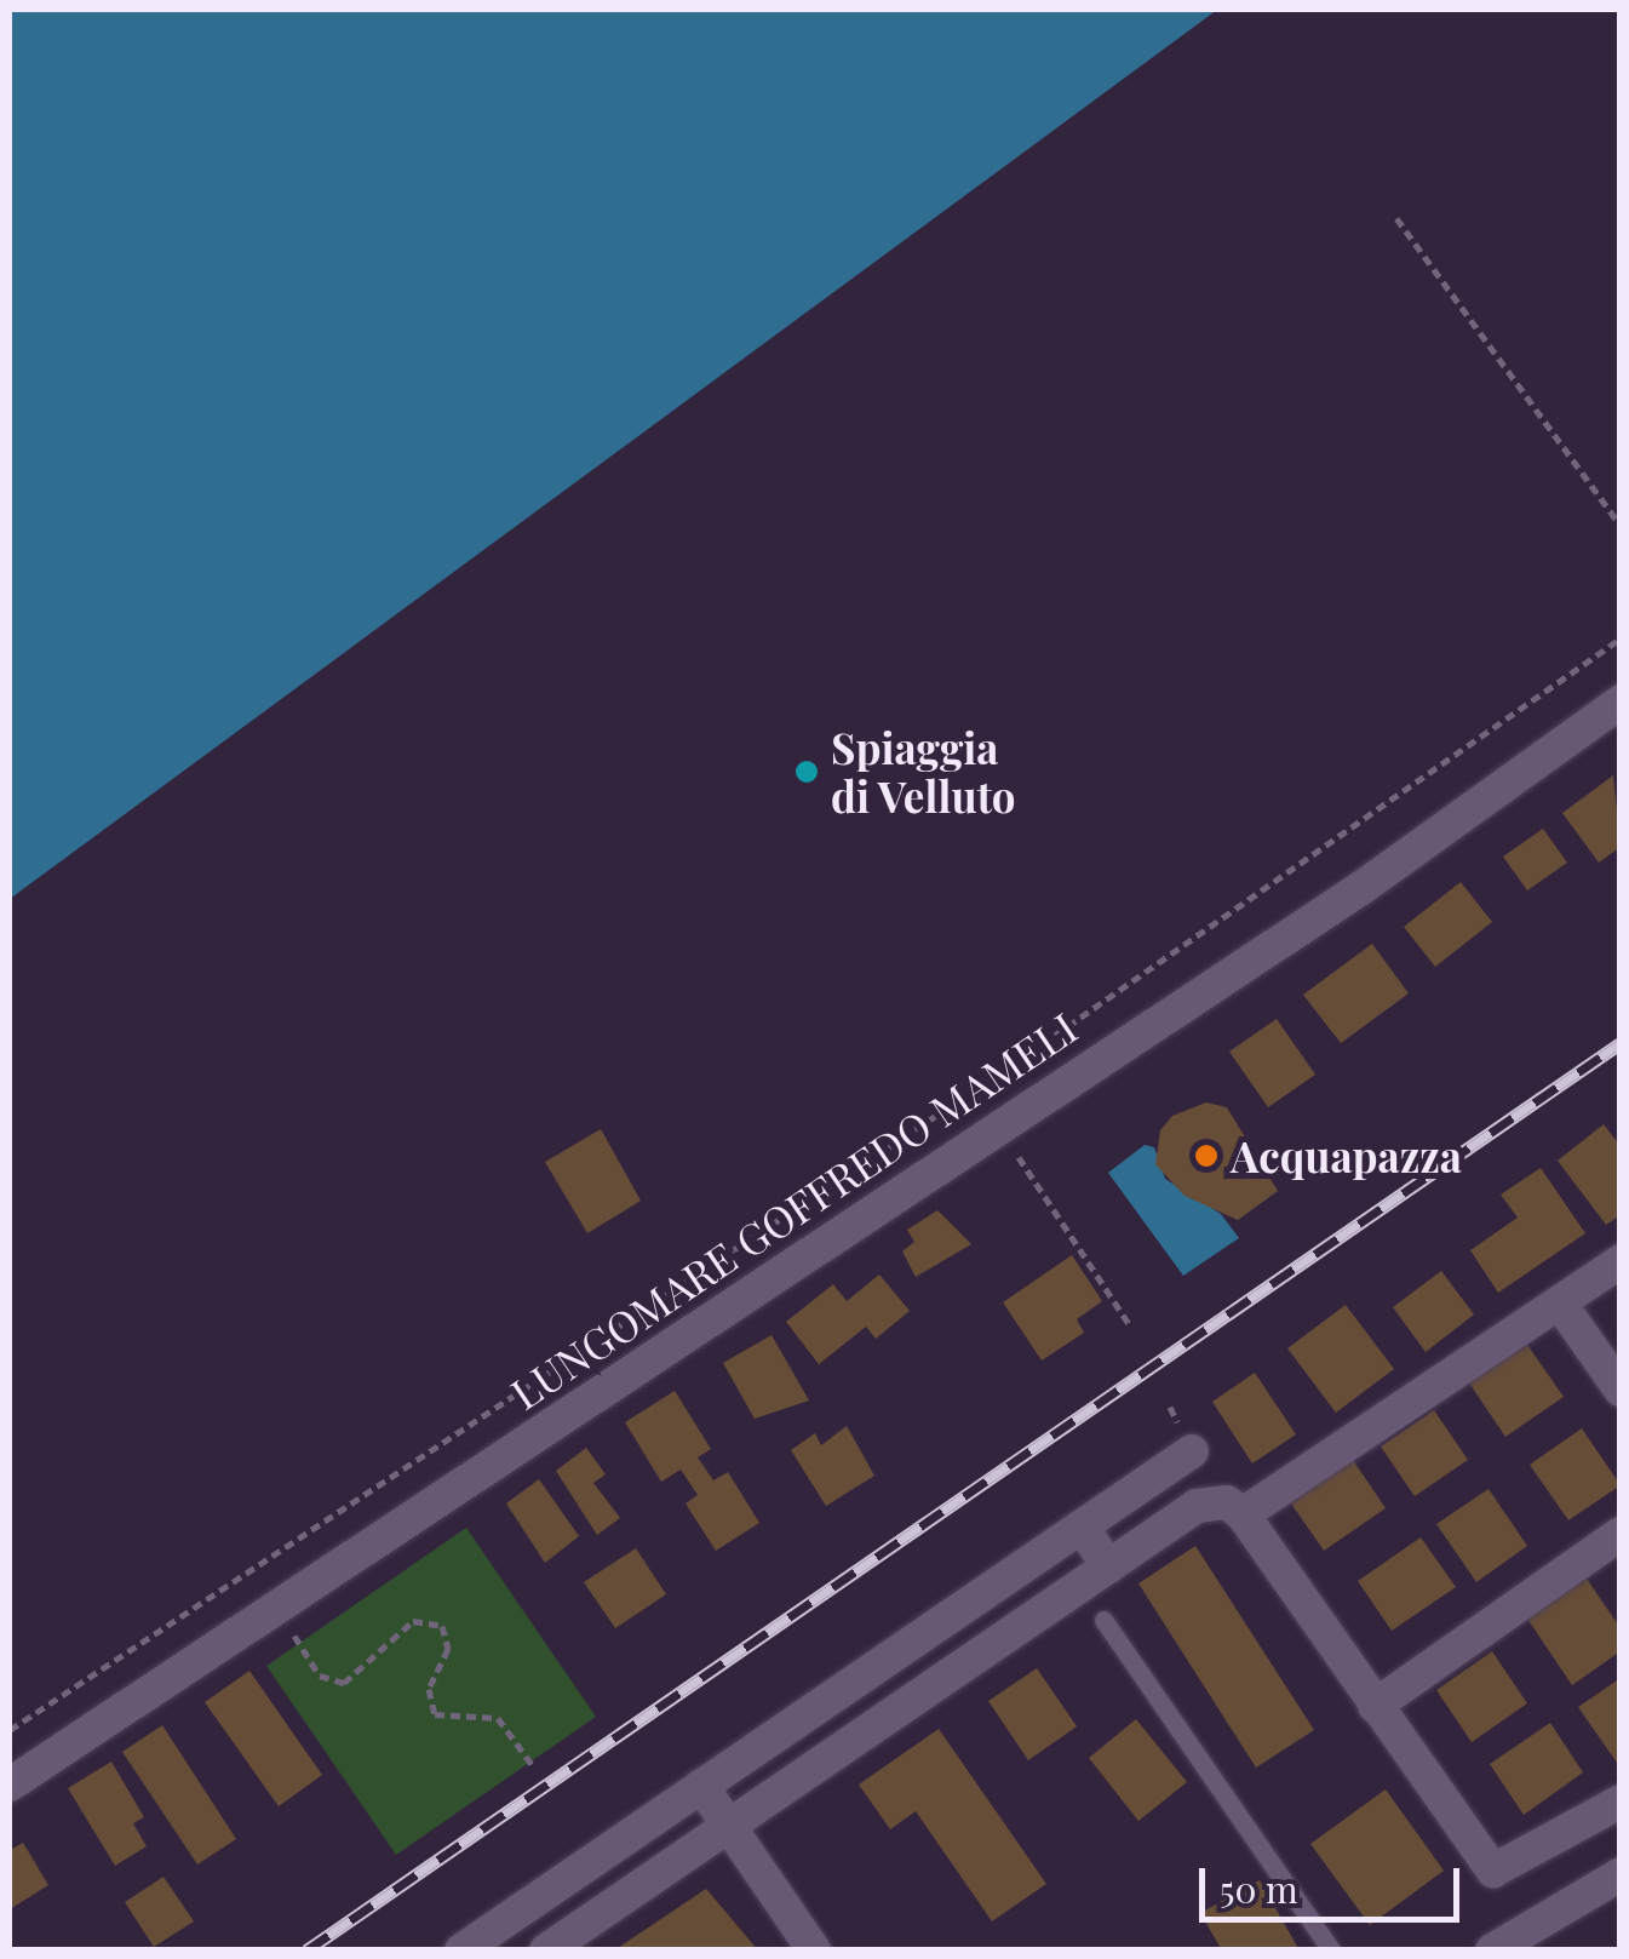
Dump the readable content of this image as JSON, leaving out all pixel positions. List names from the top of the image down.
{
  "streets": {
    "street": ["LUNGOMARE GOFFREDO MAMELI"]
  },
  "places": ["Spiaggia di Velluto", "Acquapazza"],
  "scale_bar": "50 m"
}
